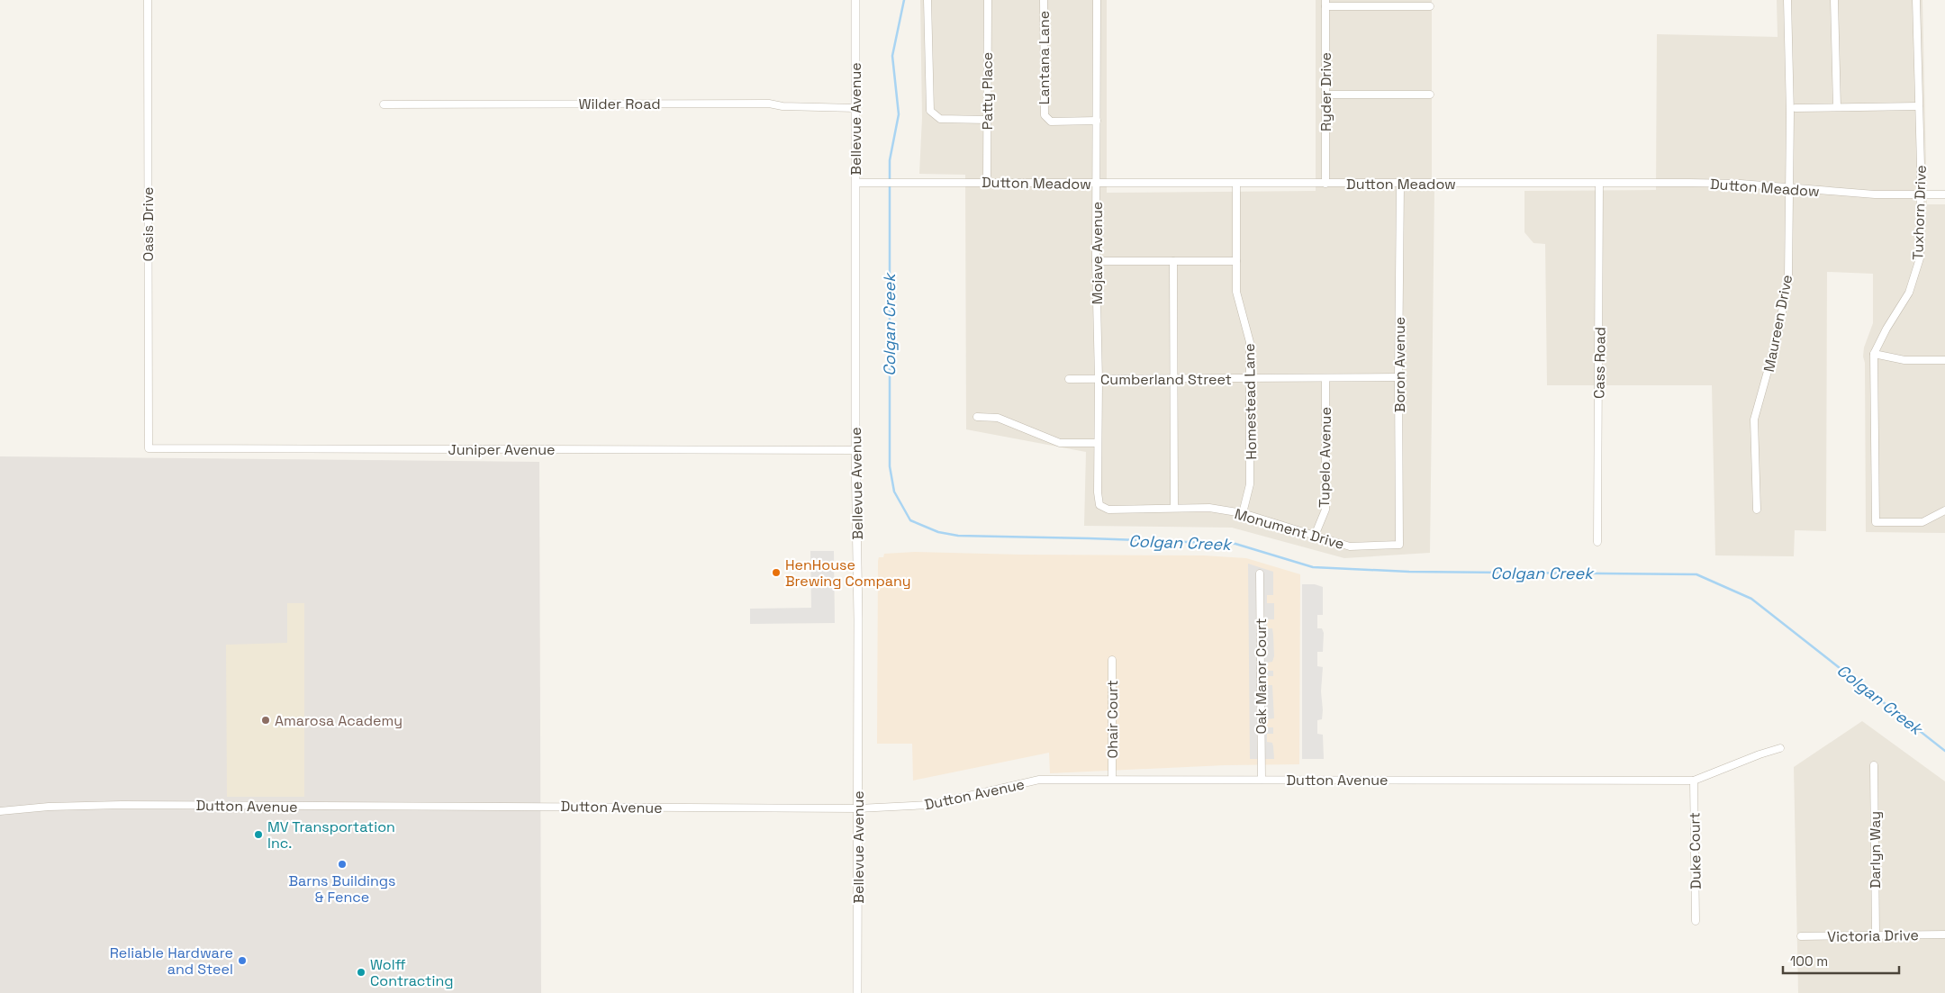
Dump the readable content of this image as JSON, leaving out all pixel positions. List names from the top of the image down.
{
  "streets": {
    "street": [
      "Lantana Lane",
      "Patty Place",
      "Ryder Drive",
      "Wilder Road",
      "Bellevue Avenue",
      "Dutton Meadow",
      "Tuxhorn Drive",
      "Oasis Drive",
      "Mojave Avenue",
      "Maureen Drive",
      "Cass Road",
      "Boron Avenue",
      "Cumberland Street",
      "Homestead Lane",
      "Juniper Avenue",
      "Tupelo Avenue",
      "Monument Drive",
      "Oak Manor Court",
      "Ohair Court",
      "Dutton Avenue",
      "Darlyn Way",
      "Duke Court",
      "Victoria Drive"
    ]
  },
  "crossings": [
    ["Lantana Lane", "Mojave Avenue"],
    ["Patty Place", "Dutton Meadow"],
    ["Ryder Drive", "Dutton Meadow"],
    ["Wilder Road", "Bellevue Avenue"],
    ["Bellevue Avenue", "Dutton Meadow"],
    ["Bellevue Avenue", "Juniper Avenue"],
    ["Bellevue Avenue", "Dutton Avenue"],
    ["Dutton Meadow", "Tuxhorn Drive"],
    ["Dutton Meadow", "Mojave Avenue"],
    ["Dutton Meadow", "Maureen Drive"],
    ["Dutton Meadow", "Cass Road"],
    ["Dutton Meadow", "Boron Avenue"],
    ["Dutton Meadow", "Homestead Lane"],
    ["Oasis Drive", "Juniper Avenue"],
    ["Mojave Avenue", "Cumberland Street"],
    ["Mojave Avenue", "Monument Drive"],
    ["Boron Avenue", "Cumberland Street"],
    ["Boron Avenue", "Monument Drive"],
    ["Cumberland Street", "Homestead Lane"],
    ["Cumberland Street", "Tupelo Avenue"],
    ["Homestead Lane", "Monument Drive"],
    ["Tupelo Avenue", "Monument Drive"],
    ["Oak Manor Court", "Dutton Avenue"],
    ["Ohair Court", "Dutton Avenue"],
    ["Dutton Avenue", "Duke Court"],
    ["Darlyn Way", "Victoria Drive"]
  ],
  "water": ["Colgan Creek"],
  "places": [
    "HenHouse Brewing Company",
    "Amarosa Academy",
    "MV Transportation Inc.",
    "Barns Buildings & Fence",
    "Reliable Hardware and Steel",
    "Wolff Contracting"
  ],
  "scale_bar": "100 m"
}
